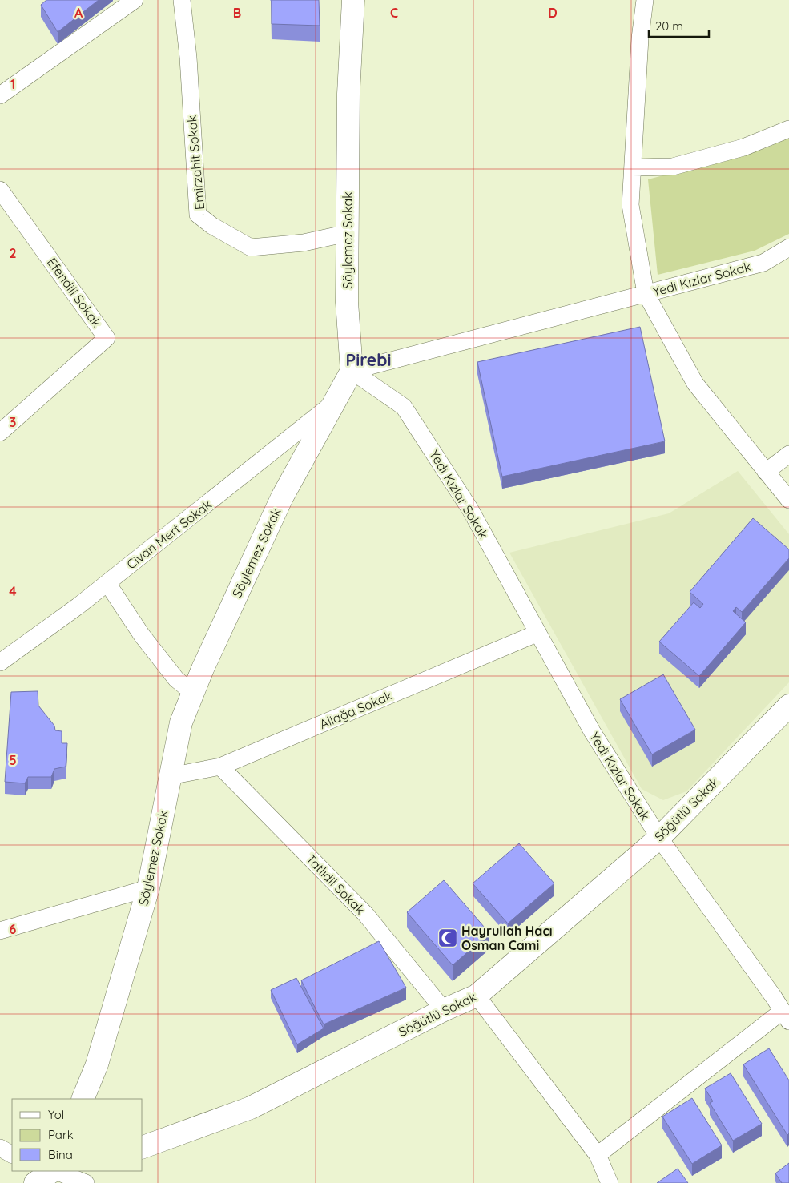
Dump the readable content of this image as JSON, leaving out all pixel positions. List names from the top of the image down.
{
  "streets": {
    "street": [
      "Emirzahit Sokak",
      "Söylemez Sokak",
      "Yedi Kızlar Sokak",
      "Efendili Sokak",
      "Civan Mert Sokak",
      "Aliağa Sokak",
      "Söğütlü Sokak",
      "Tatlıdil Sokak"
    ]
  },
  "crossings": [
    ["Emirzahit Sokak", "Söylemez Sokak"],
    ["Söylemez Sokak", "Yedi Kızlar Sokak"],
    ["Söylemez Sokak", "Civan Mert Sokak"],
    ["Söylemez Sokak", "Aliağa Sokak"],
    ["Yedi Kızlar Sokak", "Aliağa Sokak"],
    ["Yedi Kızlar Sokak", "Söğütlü Sokak"],
    ["Aliağa Sokak", "Tatlıdil Sokak"],
    ["Söğütlü Sokak", "Tatlıdil Sokak"]
  ],
  "districts": ["Pirebi"],
  "places": {
    "mosque": ["Hayrullah Hacı Osman Cami"]
  },
  "legend": ["Yol", "Park", "Bina"],
  "scale_bar": "20 m",
  "grid": {
    "columns": [
      "A",
      "B",
      "C",
      "D"
    ],
    "rows": [
      "1",
      "2",
      "3",
      "4",
      "5",
      "6"
    ]
  }
}
